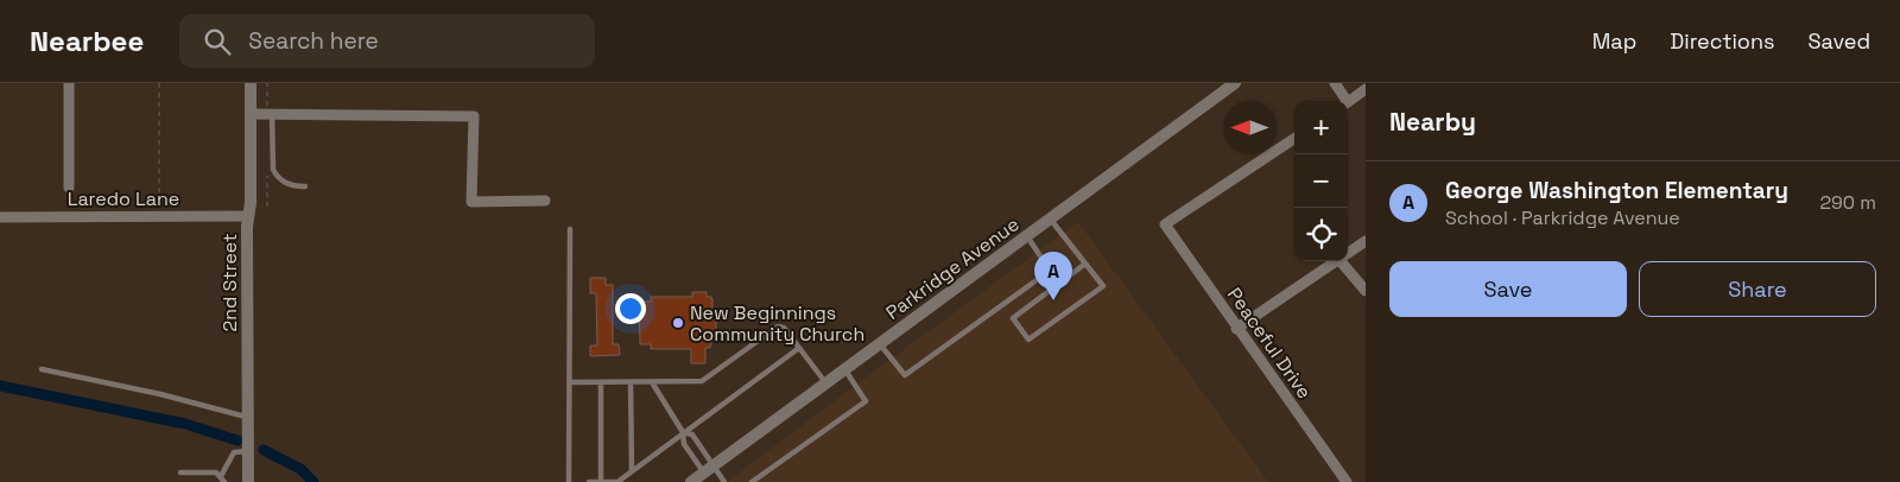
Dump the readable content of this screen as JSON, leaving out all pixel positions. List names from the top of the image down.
{
  "streets": {
    "street": [
      "Laredo Lane",
      "Parkridge Avenue",
      "2nd Street",
      "Peaceful Drive"
    ]
  },
  "crossings": [
    ["Laredo Lane", "2nd Street"]
  ],
  "places": ["New Beginnings Community Church"],
  "north": "left",
  "page": {
    "header": "Nearbee",
    "search": "Search here",
    "nav": ["Map", "Directions", "Saved"],
    "heading": "Nearby",
    "map_buttons": ["+", "−"],
    "list": [
      {
        "mark": "A",
        "name": "George Washington Elementary",
        "note": "School · Parkridge Avenue",
        "value": "290 m"
      }
    ],
    "buttons": ["Save", "Share"],
    "pins": "A"
  }
}
